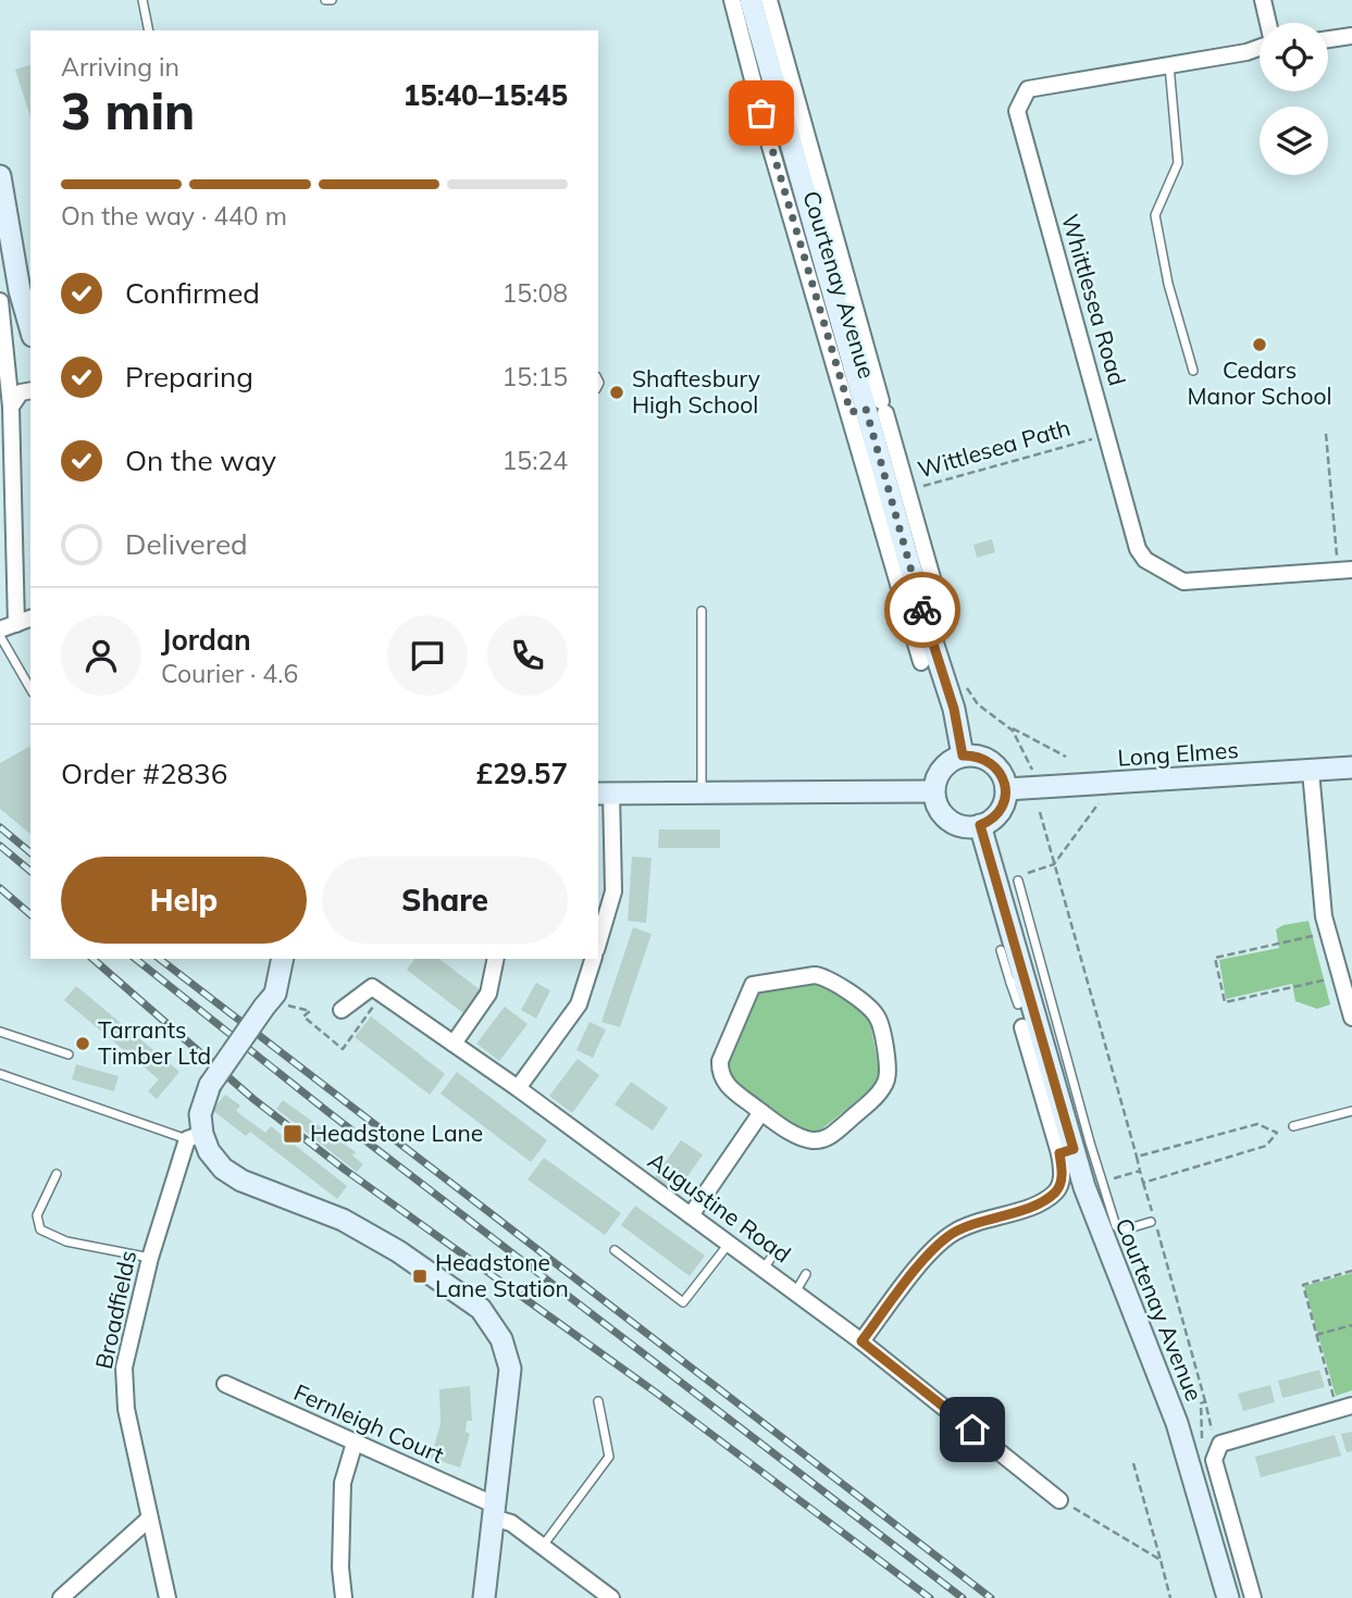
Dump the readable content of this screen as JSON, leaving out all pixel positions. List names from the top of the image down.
{
  "streets": {
    "street": [
      "Courtenay Avenue",
      "Whittlesea Road",
      "Long Elmes",
      "Augustine Road",
      "Broadfields",
      "Fernleigh Court"
    ],
    "path": ["Wittlesea Path"]
  },
  "crossings": [
    ["Courtenay Avenue", "Wittlesea Path"],
    ["Courtenay Avenue", "Long Elmes"],
    ["Whittlesea Road", "Wittlesea Path"]
  ],
  "places": {
    "other": ["Cedars Manor School", "Shaftesbury High School", "Tarrants Timber Ltd"],
    "transit": ["Headstone Lane", "Headstone Lane Station"]
  },
  "page": {
    "heading": ["3 min", "Arriving in", "15:40–15:45"],
    "panel": [
      "Jordan",
      "Courier · 4.6",
      "Order #2836",
      "£29.57"
    ],
    "bar": "On the way · 440 m",
    "list": [
      ["Confirmed", "15:08"],
      ["Preparing", "15:15"],
      ["On the way", "15:24"],
      "Delivered"
    ],
    "buttons": ["Help", "Share"]
  }
}
